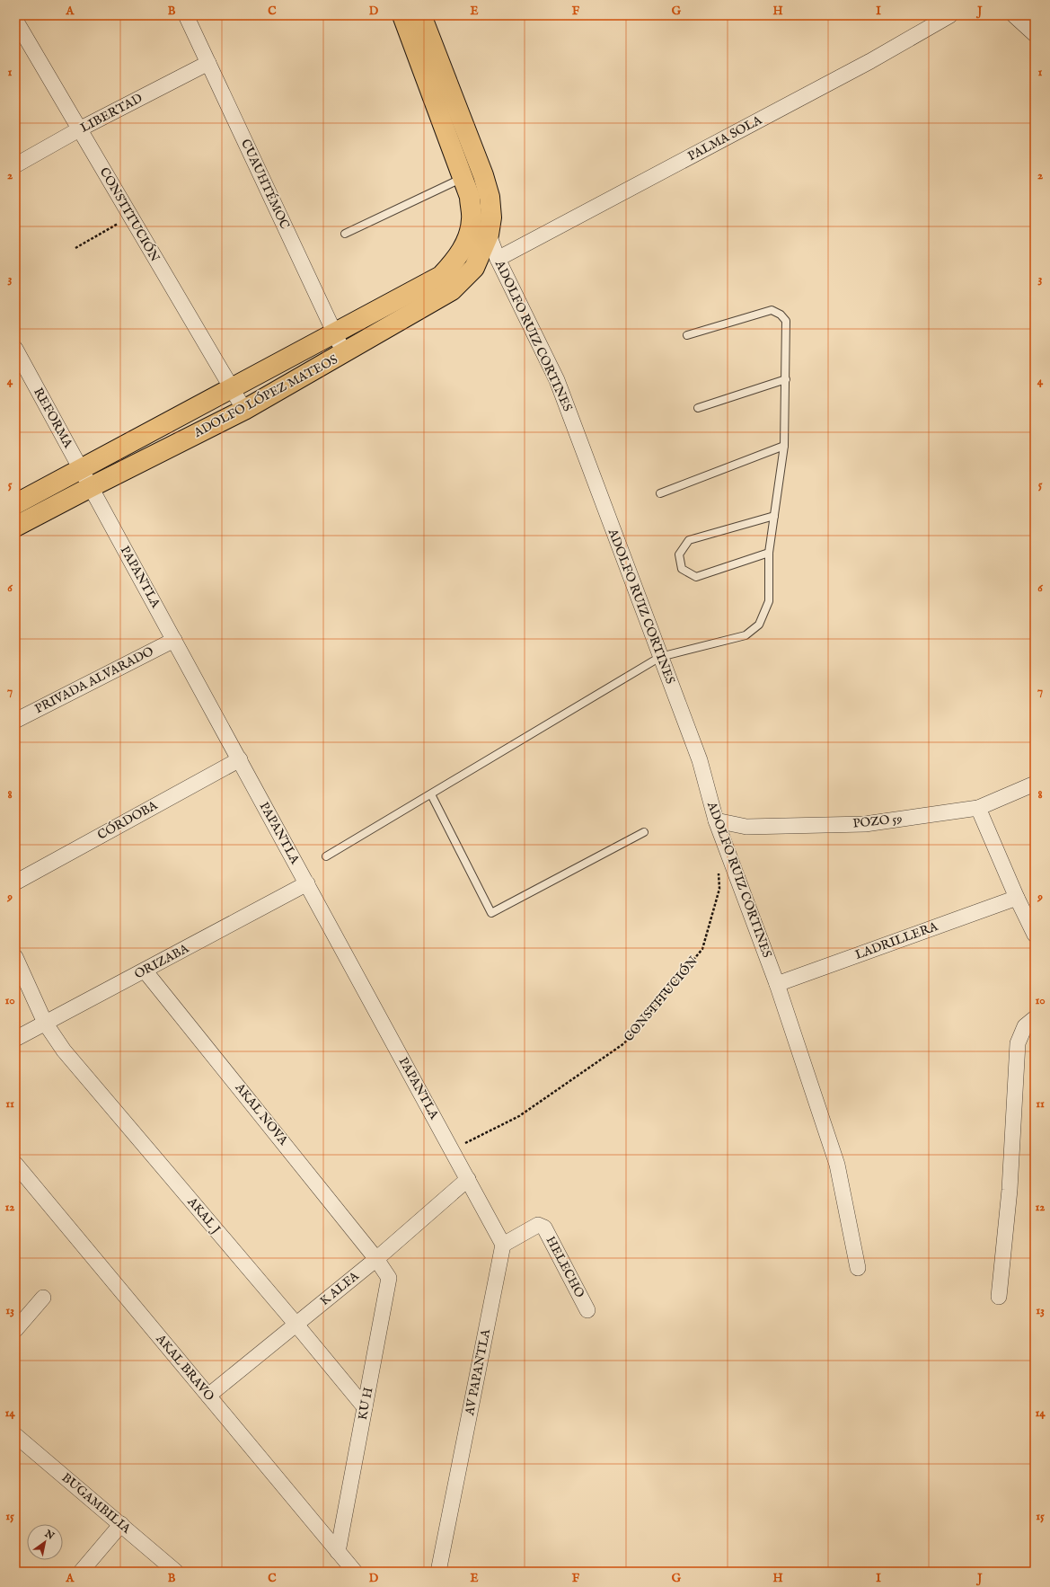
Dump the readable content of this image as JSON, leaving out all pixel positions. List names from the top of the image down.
{
  "streets": {
    "main road": ["ADOLFO RUIZ CORTINES", "ADOLFO LÓPEZ MATEOS"],
    "street": [
      "LIBERTAD",
      "PALMA SOLA",
      "CUAUHTÉMOC",
      "CONSTITUCIÓN",
      "REFORMA",
      "PAPANTLA",
      "PRIVADA ALVARADO",
      "CÓRDOBA",
      "POZO 59",
      "LADRILLERA",
      "ORIZABA",
      "AKAL NOVA",
      "AKAL J",
      "HELECHO",
      "K ALFA",
      "AKAL BRAVO",
      "AV PAPANTLA",
      "KU H",
      "BUGAMBILIA"
    ]
  },
  "crossings": [
    ["LIBERTAD", "CUAUHTÉMOC"],
    ["LIBERTAD", "CONSTITUCIÓN"],
    ["PALMA SOLA", "ADOLFO RUIZ CORTINES"],
    ["CUAUHTÉMOC", "ADOLFO LÓPEZ MATEOS"],
    ["CONSTITUCIÓN", "ADOLFO LÓPEZ MATEOS"],
    ["CONSTITUCIÓN", "PAPANTLA"],
    ["ADOLFO RUIZ CORTINES", "ADOLFO LÓPEZ MATEOS"],
    ["ADOLFO RUIZ CORTINES", "POZO 59"],
    ["ADOLFO RUIZ CORTINES", "LADRILLERA"],
    ["ADOLFO LÓPEZ MATEOS", "REFORMA"],
    ["ADOLFO LÓPEZ MATEOS", "PAPANTLA"],
    ["REFORMA", "PAPANTLA"],
    ["PAPANTLA", "PRIVADA ALVARADO"],
    ["PAPANTLA", "CÓRDOBA"],
    ["PAPANTLA", "ORIZABA"],
    ["PAPANTLA", "K ALFA"],
    ["ORIZABA", "AKAL NOVA"],
    ["ORIZABA", "AKAL J"],
    ["AKAL NOVA", "K ALFA"],
    ["AKAL NOVA", "KU H"],
    ["AKAL J", "K ALFA"],
    ["AKAL J", "KU H"],
    ["HELECHO", "AV PAPANTLA"],
    ["K ALFA", "AKAL BRAVO"],
    ["K ALFA", "KU H"],
    ["AKAL BRAVO", "KU H"]
  ],
  "north": "top right",
  "grid": {
    "columns": [
      "A",
      "B",
      "C",
      "D",
      "E",
      "F",
      "G",
      "H",
      "I",
      "J"
    ],
    "rows": [
      "1",
      "2",
      "3",
      "4",
      "5",
      "6",
      "7",
      "8",
      "9",
      "10",
      "11",
      "12",
      "13",
      "14",
      "15"
    ]
  }
}
